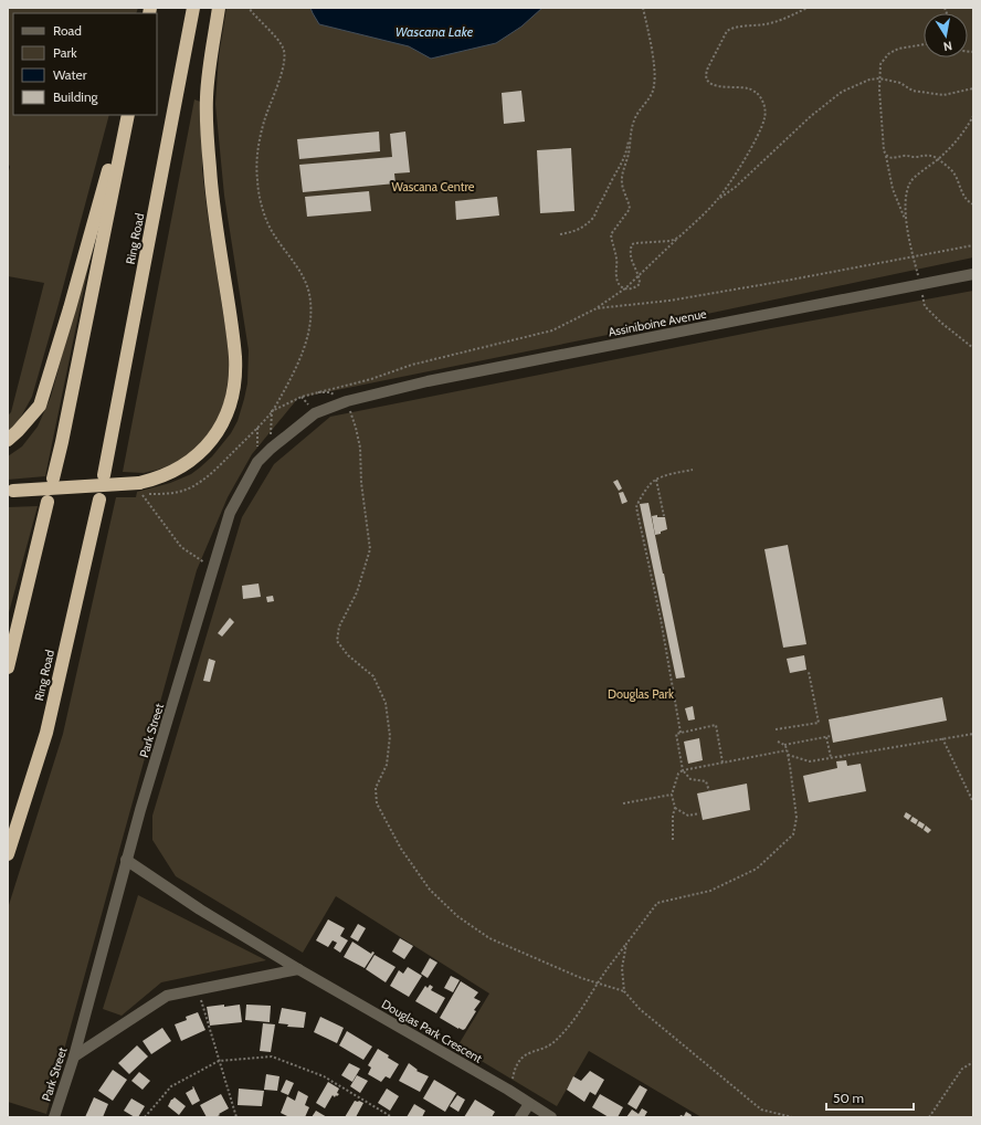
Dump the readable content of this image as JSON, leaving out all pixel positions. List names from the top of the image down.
{
  "streets": {
    "highway": ["Ring Road"],
    "street": ["Assiniboine Avenue", "Park Street", "Douglas Park Crescent"]
  },
  "crossings": [
    ["Assiniboine Avenue", "Park Street"],
    ["Park Street", "Douglas Park Crescent"]
  ],
  "water": ["Wascana Lake"],
  "parks": ["Wascana Centre", "Douglas Park"],
  "legend": [
    "Road",
    "Park",
    "Water",
    "Building"
  ],
  "scale_bar": "50 m",
  "north": "bottom"
}
